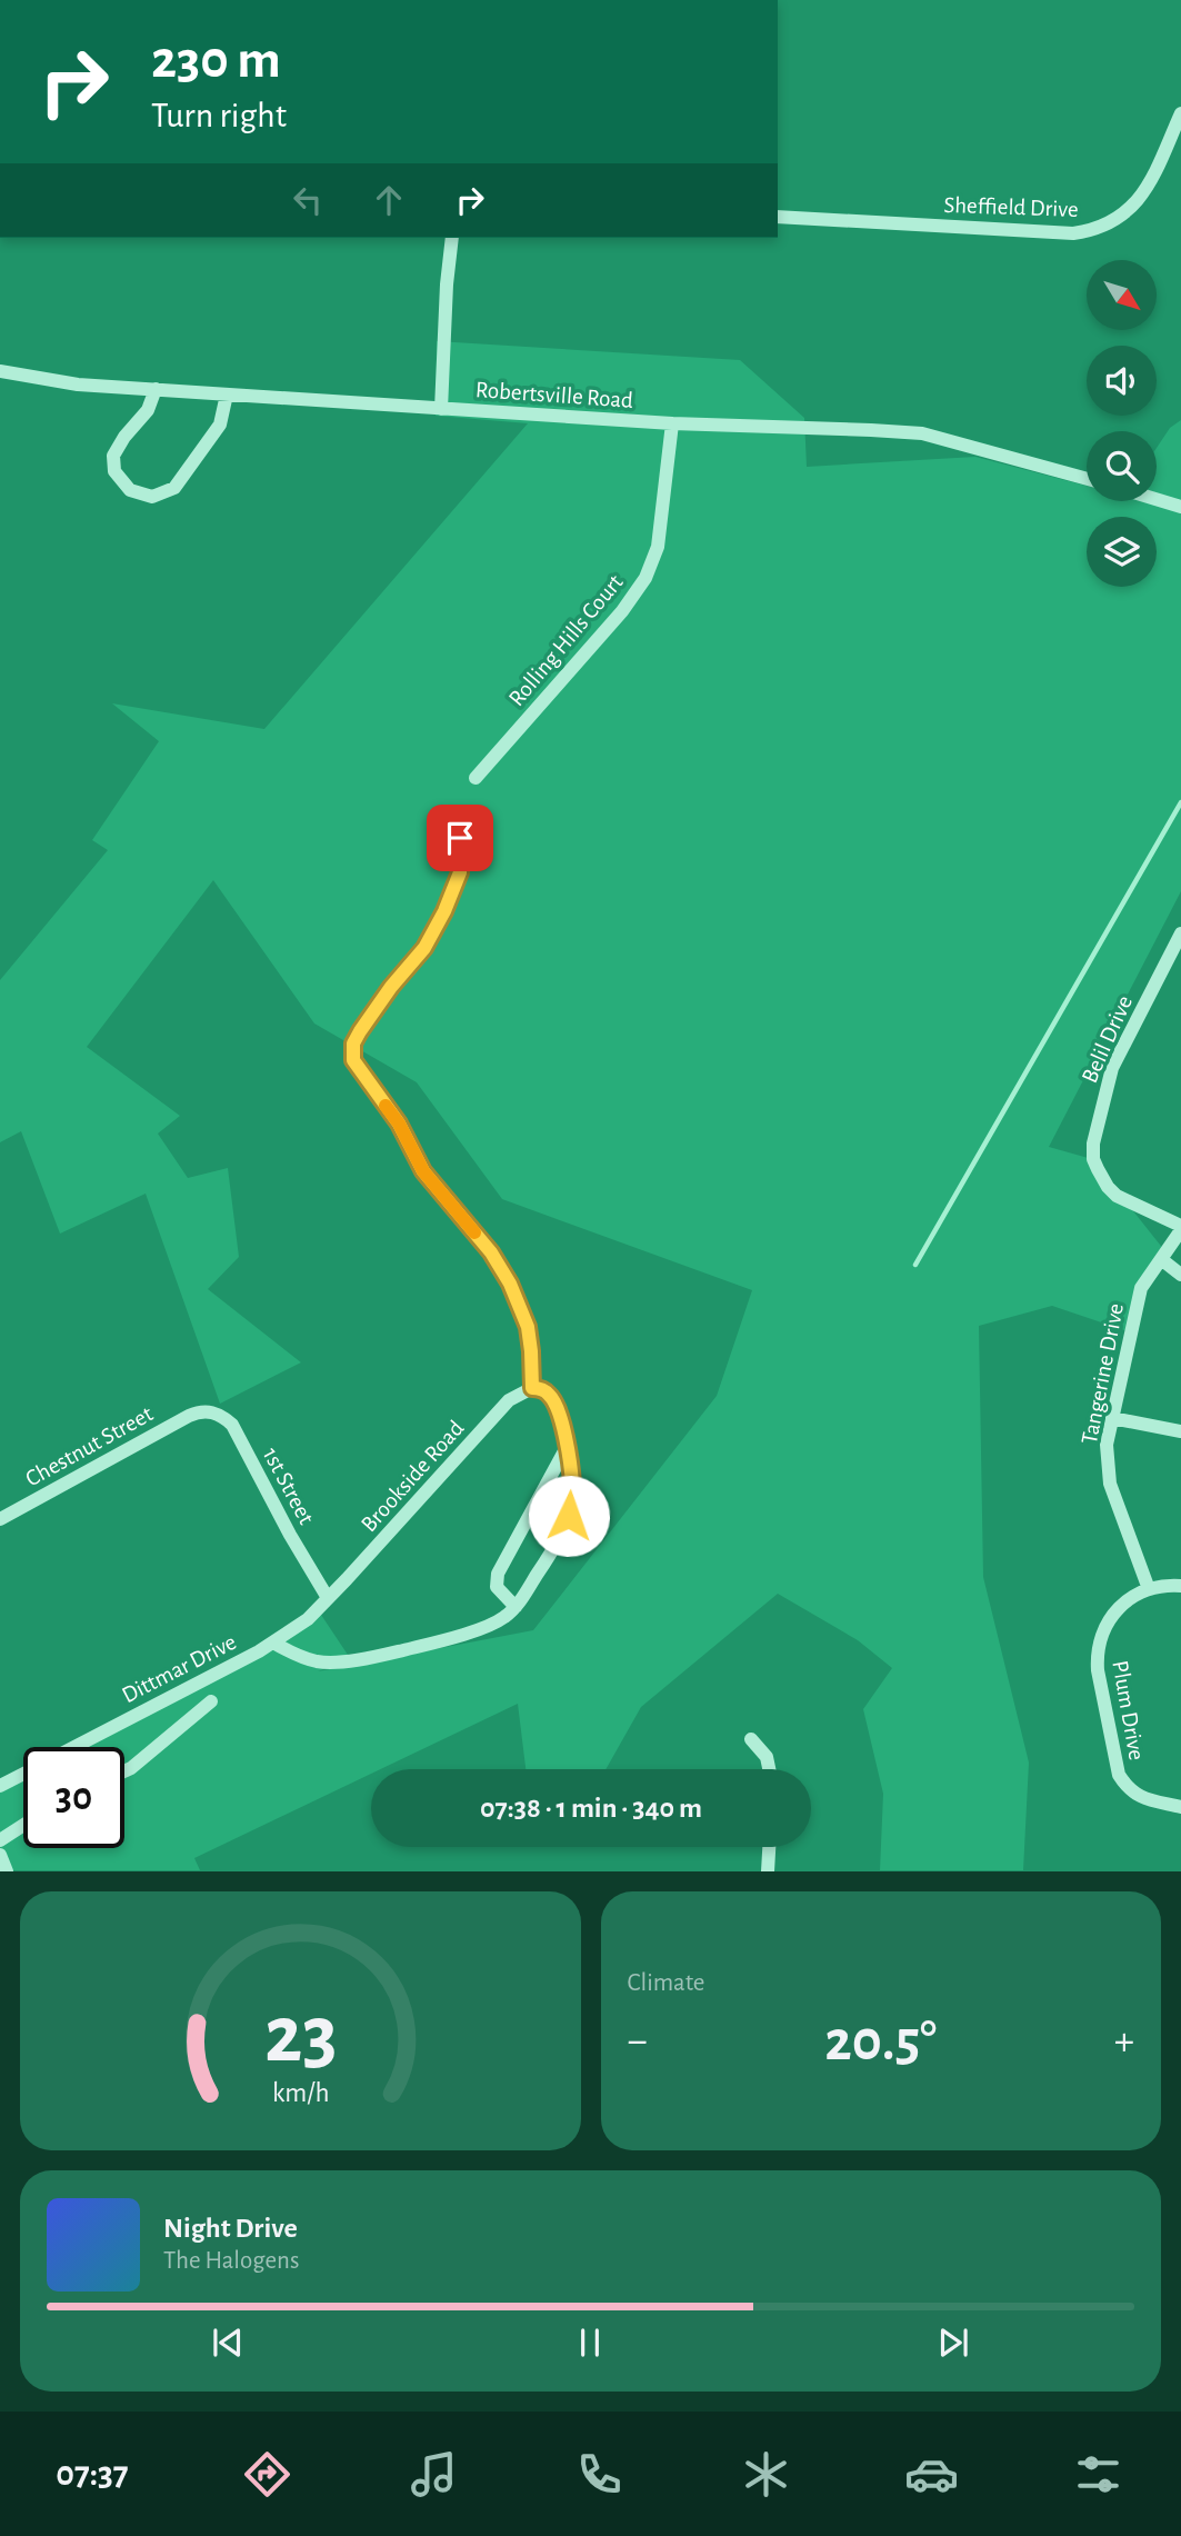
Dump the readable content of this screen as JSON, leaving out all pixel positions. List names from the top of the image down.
{
  "streets": {
    "street": [
      "Sheffield Drive",
      "Robertsville Road",
      "Rolling Hills Court",
      "Belil Drive",
      "Tangerine Drive",
      "Chestnut Street",
      "Brookside Road",
      "1st Street",
      "Dittmar Drive",
      "Plum Drive"
    ]
  },
  "crossings": [
    ["Robertsville Road", "Rolling Hills Court"],
    ["Belil Drive", "Tangerine Drive"],
    ["Tangerine Drive", "Plum Drive"],
    ["Chestnut Street", "1st Street"],
    ["Brookside Road", "1st Street"],
    ["Brookside Road", "Dittmar Drive"],
    ["1st Street", "Dittmar Drive"]
  ],
  "north": "bottom right",
  "page": {
    "turn": ["230 m", "Turn right"],
    "limit": "30",
    "trip": "07:38 · 1 min · 340 m",
    "tile": "Climate",
    "heat": ["−", "20.5°", "+"],
    "song": ["Night Drive", "The Halogens"],
    "tabs": "07:37",
    "gauge": ["23", "km/h"]
  }
}
